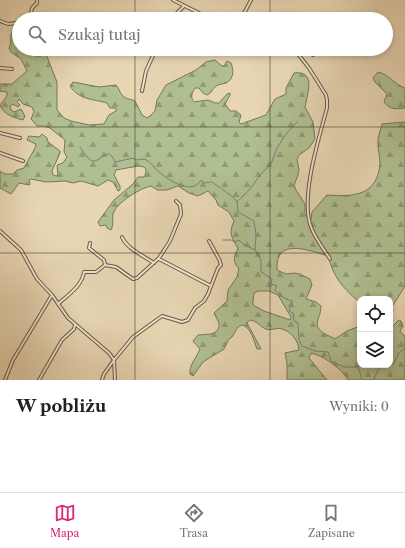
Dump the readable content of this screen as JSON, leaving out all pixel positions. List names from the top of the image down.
{
  "page": {
    "search": "Szukaj tutaj",
    "heading": ["W pobliżu", "Wyniki: 0"],
    "nav": ["Mapa", "Trasa", "Zapisane"]
  }
}
